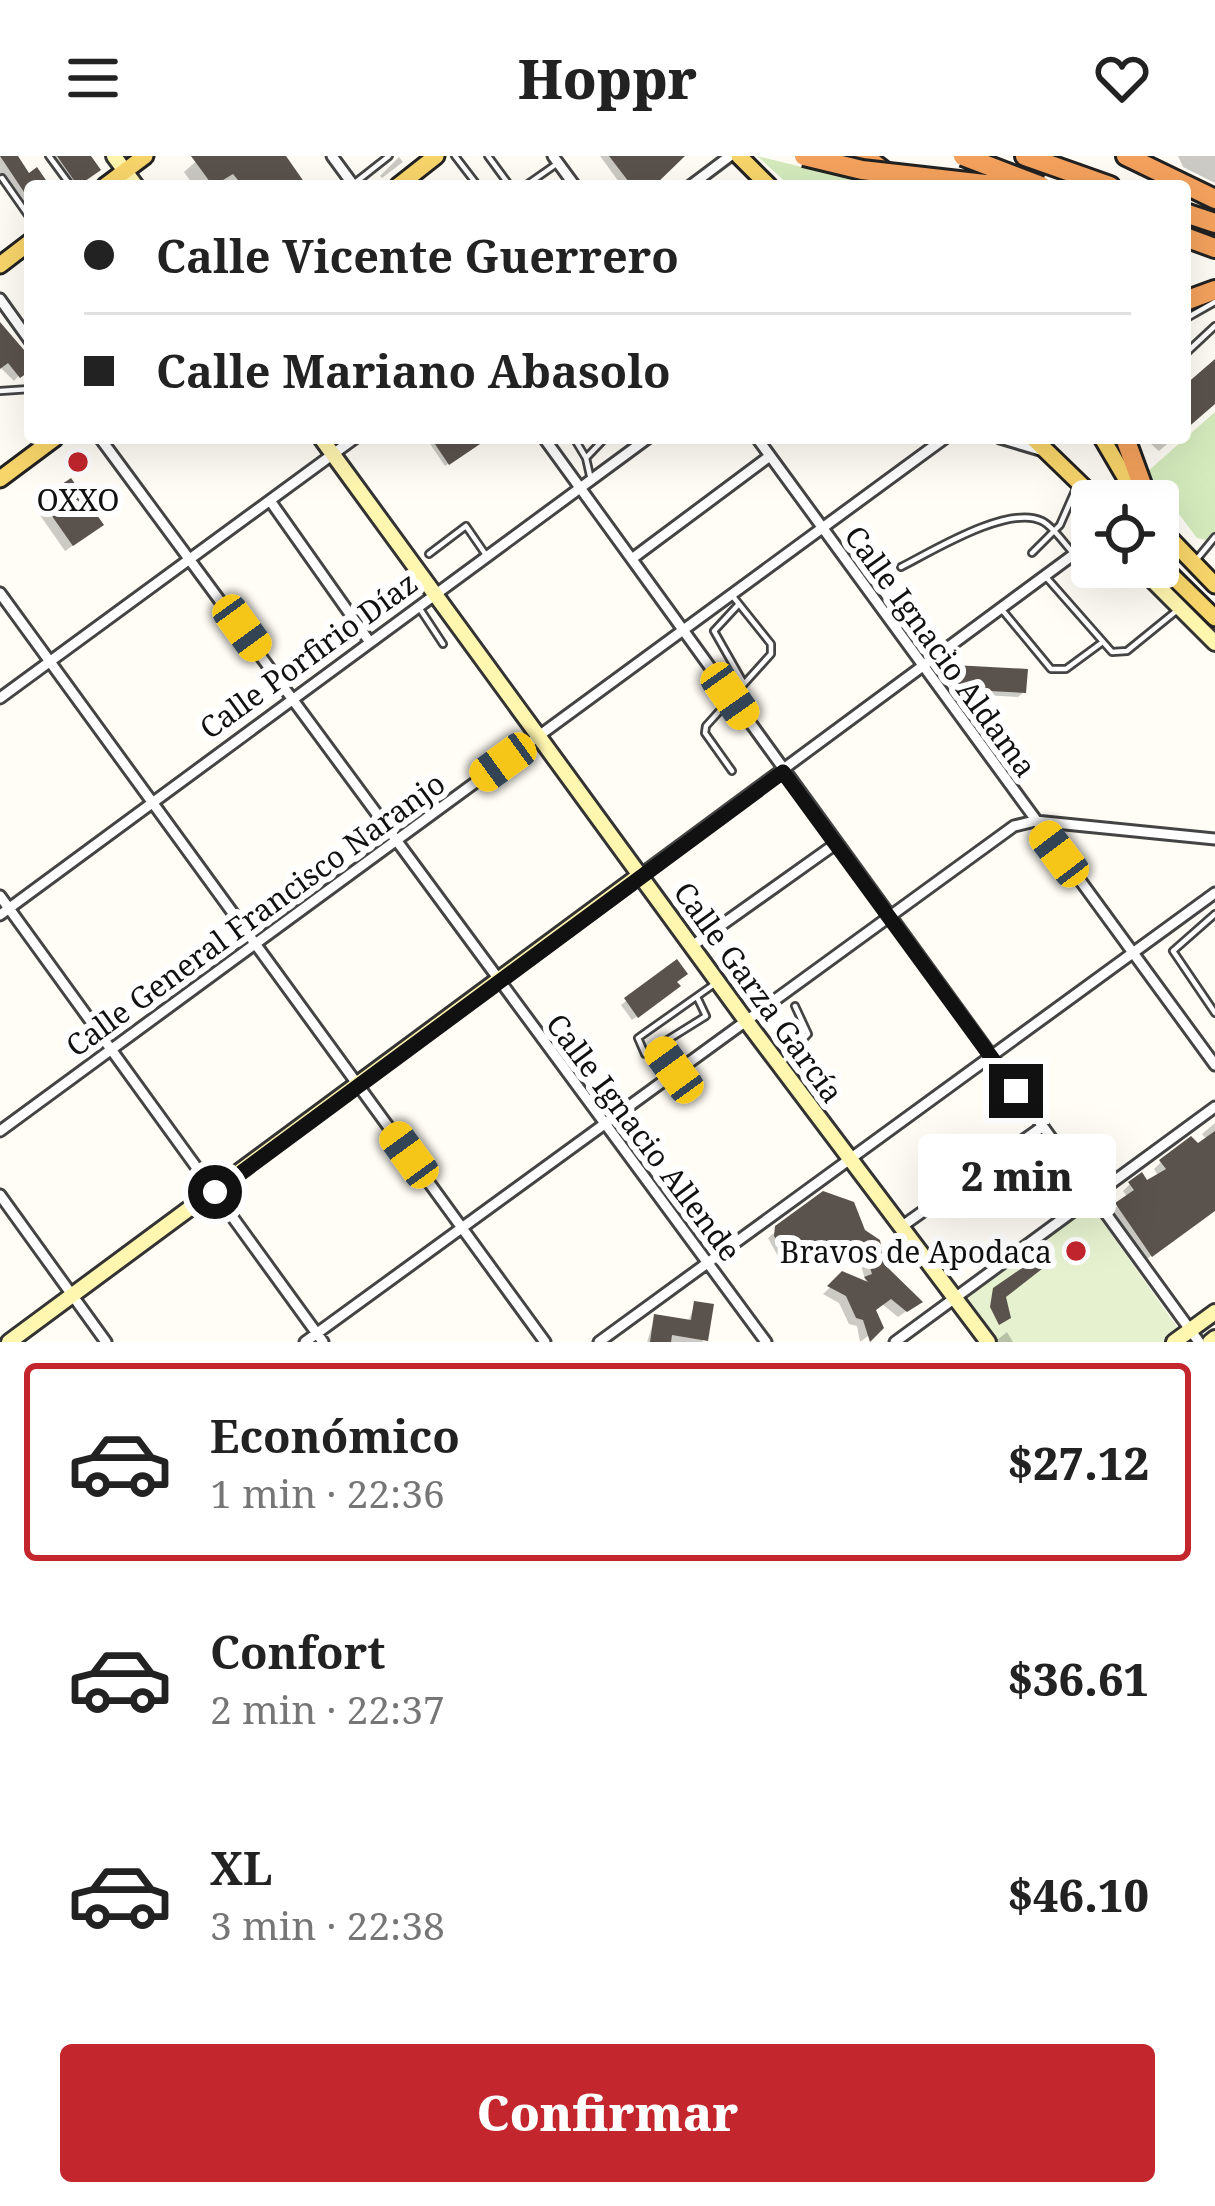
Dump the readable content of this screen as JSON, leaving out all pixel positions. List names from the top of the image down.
{
  "streets": {
    "street": [
      "Calle Ignacio Aldama",
      "Calle Porfirio Díaz",
      "Calle General Francisco Naranjo",
      "Calle Garza García",
      "Calle Ignacio Allende"
    ]
  },
  "crossings": [
    ["Calle Ignacio Aldama", "Calle General Francisco Naranjo"],
    ["Calle Porfirio Díaz", "Calle Garza García"],
    ["Calle Porfirio Díaz", "Calle Ignacio Allende"],
    ["Calle General Francisco Naranjo", "Calle Garza García"],
    ["Calle General Francisco Naranjo", "Calle Ignacio Allende"]
  ],
  "places": ["OXXO", "Bravos de Apodaca"],
  "page": {
    "header": "Hoppr",
    "banner": ["Calle Vicente Guerrero", "Calle Mariano Abasolo"],
    "bubble": "2 min",
    "list": [
      {
        "name": "Económico",
        "note": "1 min · 22:36",
        "value": "$27.12"
      },
      {
        "name": "Confort",
        "note": "2 min · 22:37",
        "value": "$36.61"
      },
      {
        "name": "XL",
        "note": "3 min · 22:38",
        "value": "$46.10"
      }
    ],
    "buttons": "Confirmar"
  }
}
